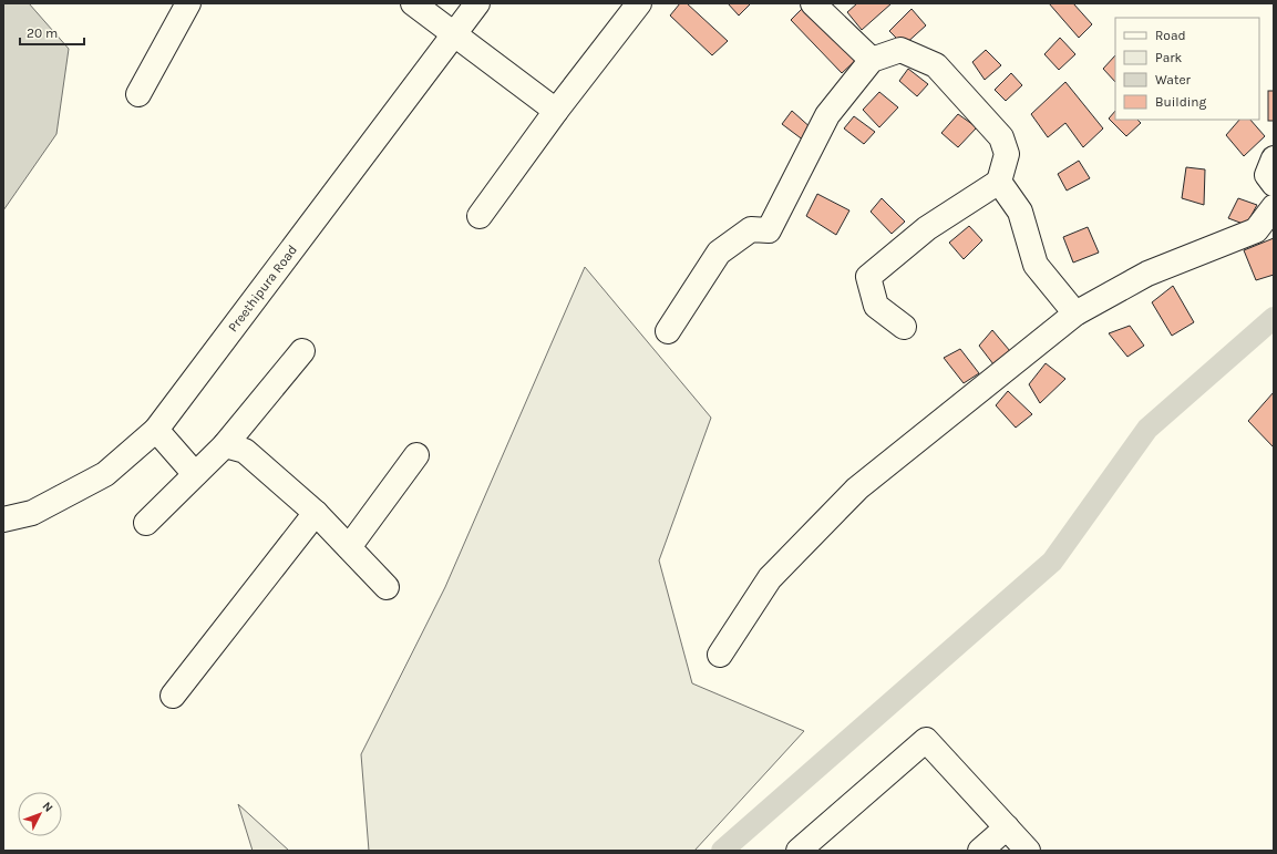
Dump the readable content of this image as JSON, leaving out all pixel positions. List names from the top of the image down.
{
  "streets": {
    "street": ["Preethipura Road"]
  },
  "legend": [
    "Road",
    "Park",
    "Water",
    "Building"
  ],
  "scale_bar": "20 m",
  "north": "top right"
}
